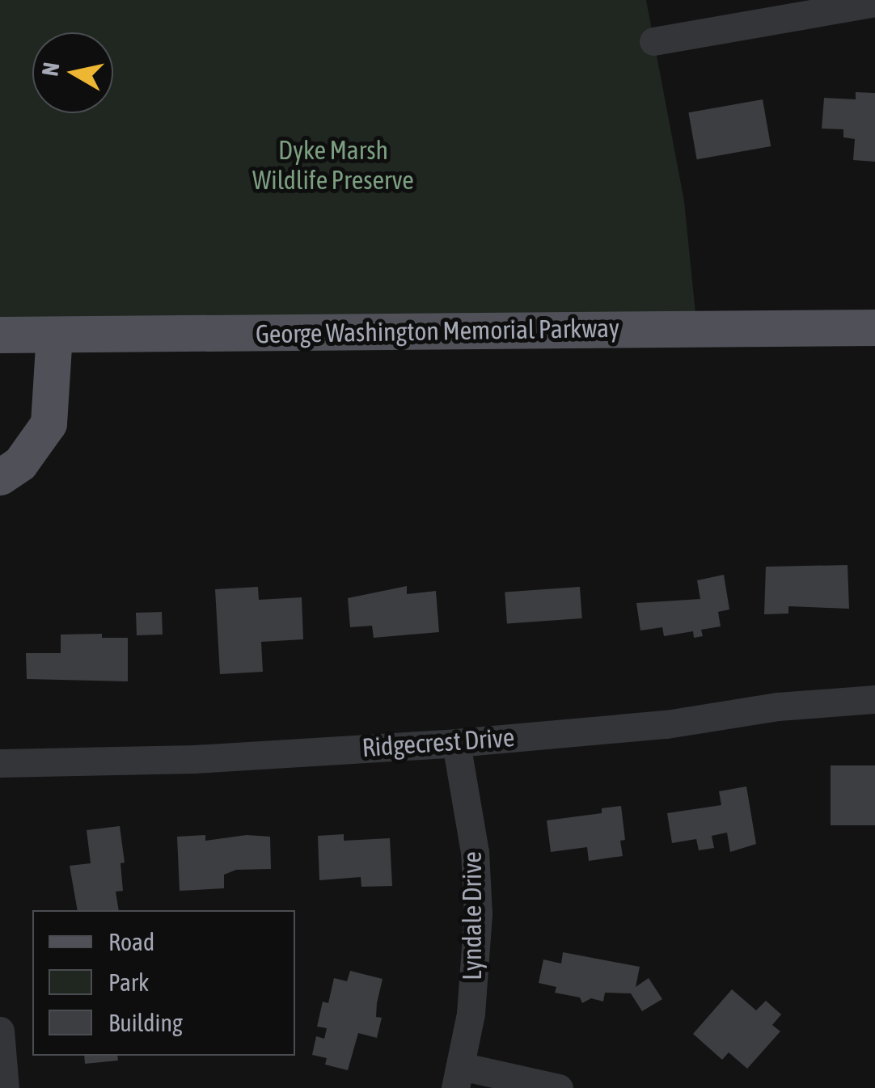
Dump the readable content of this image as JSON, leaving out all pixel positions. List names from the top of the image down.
{
  "streets": {
    "main road": ["George Washington Memorial Parkway"],
    "street": ["Ridgecrest Drive", "Lyndale Drive"]
  },
  "crossings": [
    ["Ridgecrest Drive", "Lyndale Drive"]
  ],
  "parks": ["Dyke Marsh Wildlife Preserve"],
  "legend": ["Road", "Park", "Building"],
  "north": "left"
}
